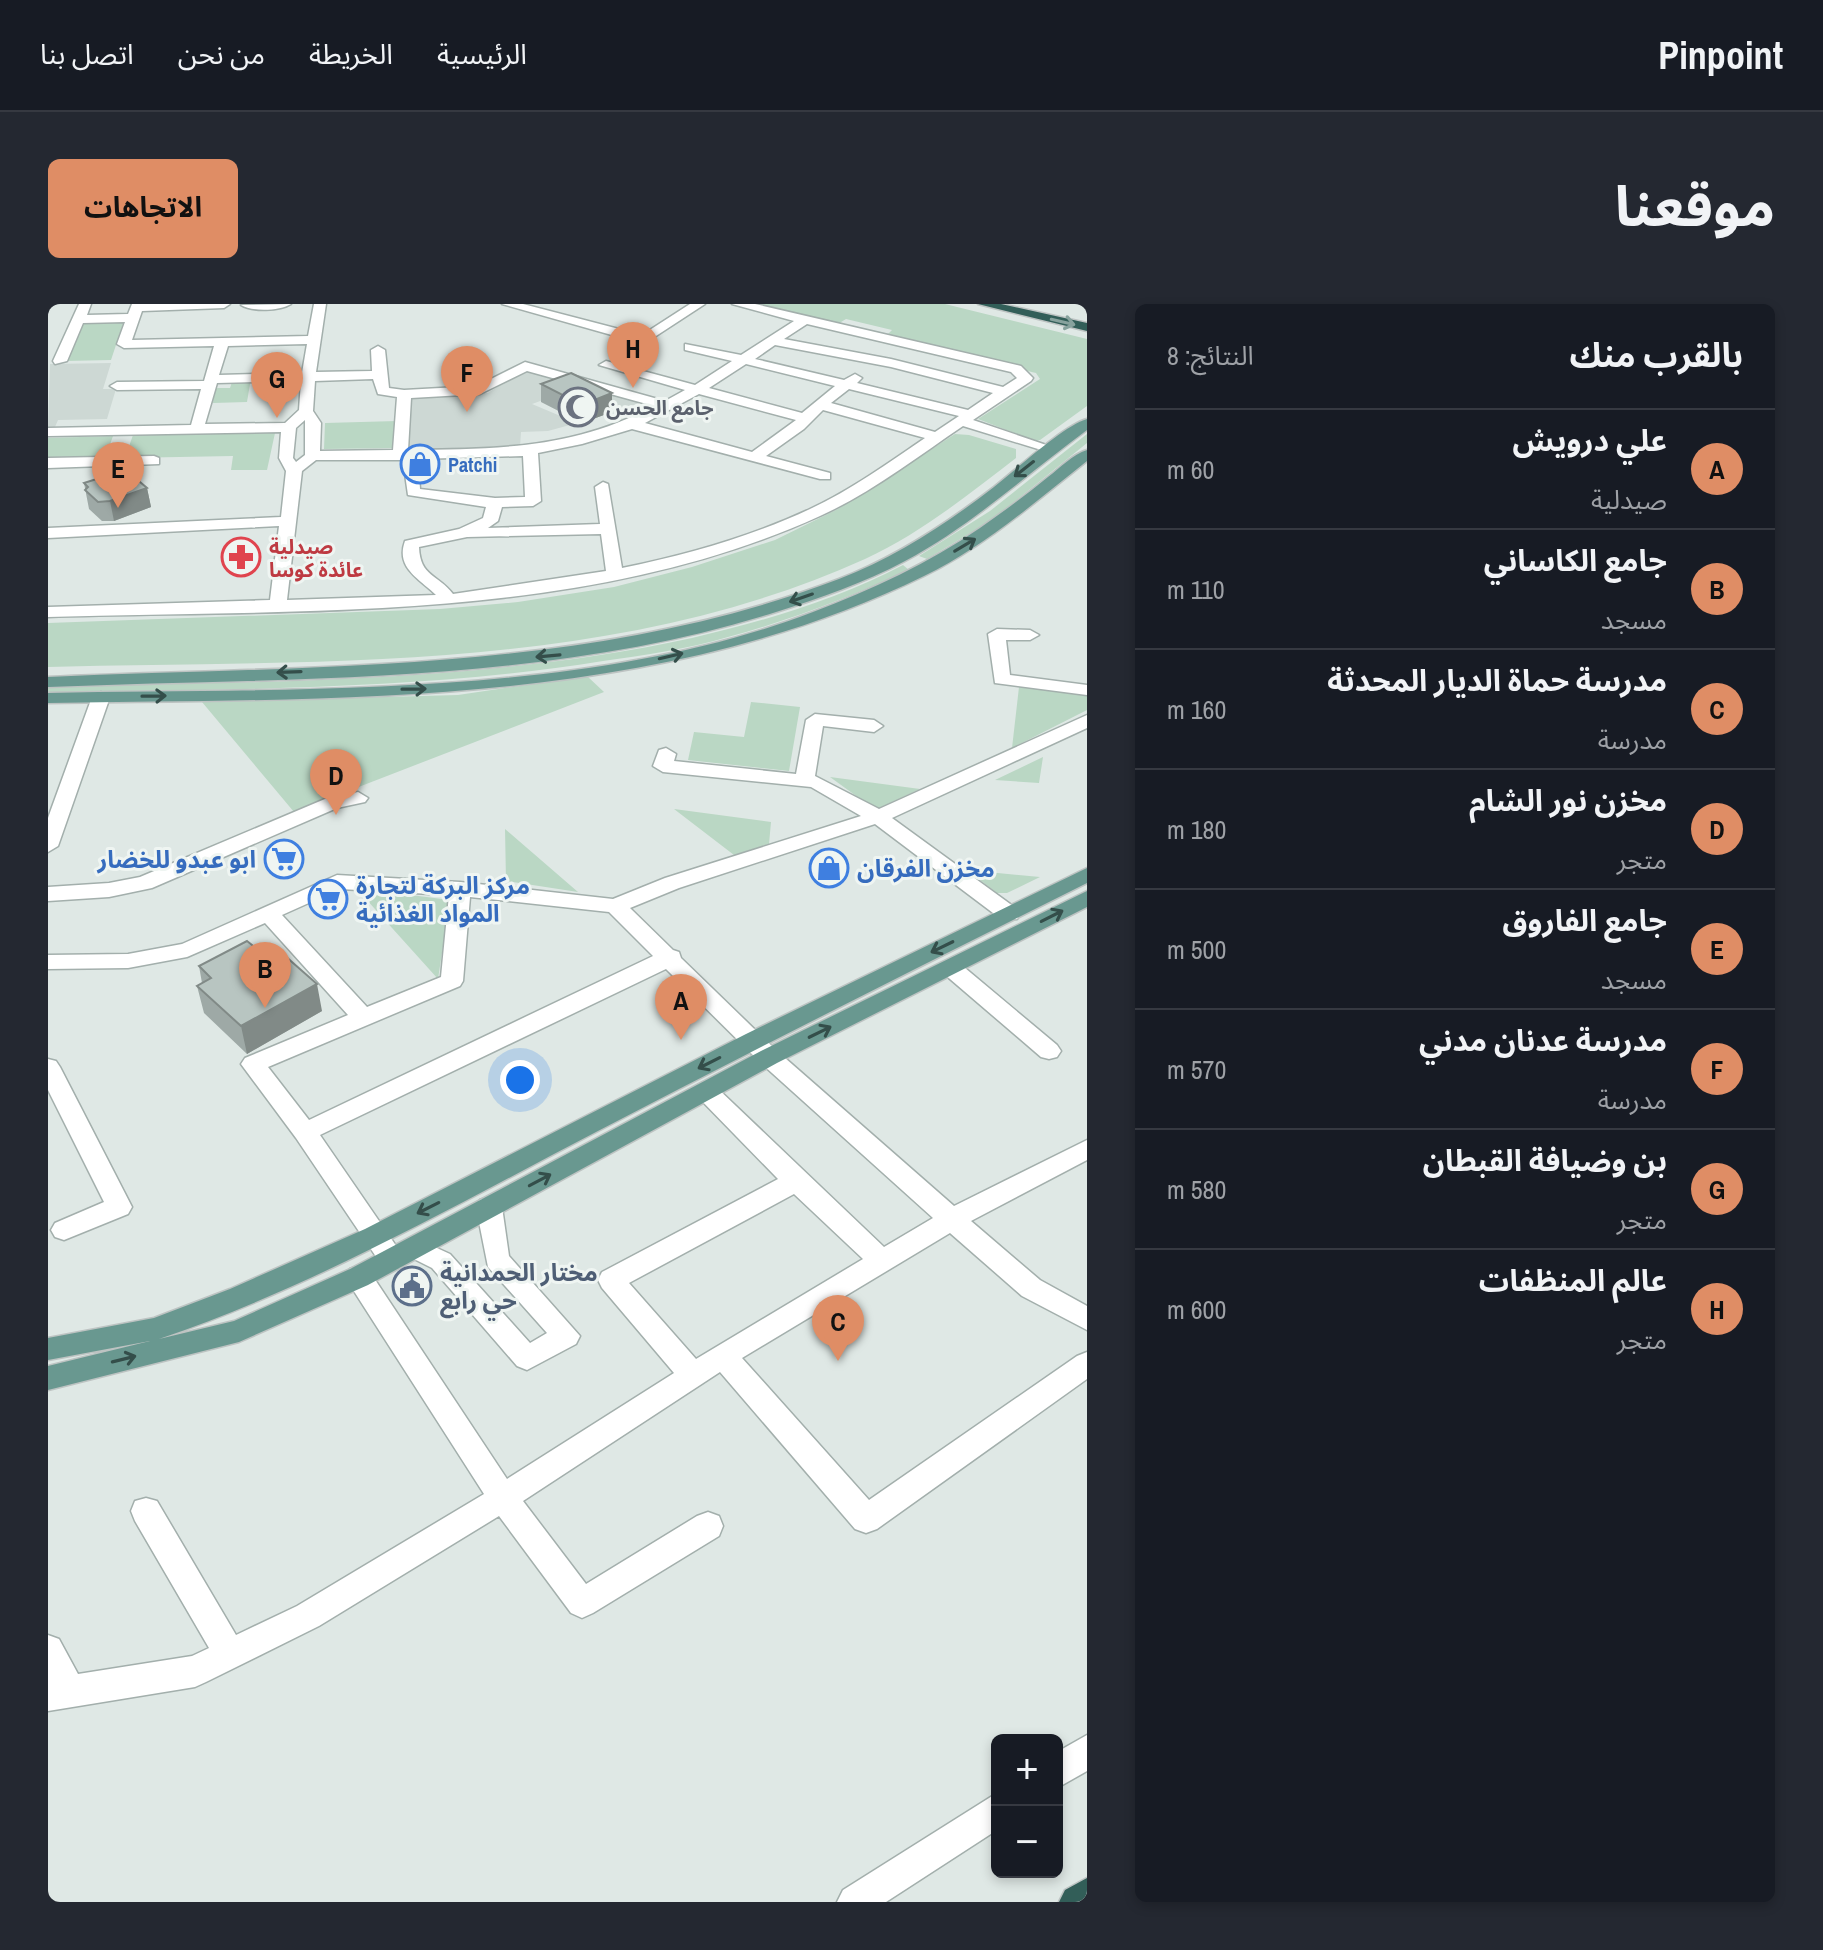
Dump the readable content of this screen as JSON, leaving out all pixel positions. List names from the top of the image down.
{
  "places": {
    "mosque": ["جامع الحسن"],
    "shop": ["Patchi", "مخزن الفرقان"],
    "pharmacy": ["صيدلية عائدة كوسا"],
    "supermarket": ["ابو عبدو للخضار", "مركز البركة لتجارة المواد الغذائية"],
    "public building": ["مختار الحمدانية حي رابع"]
  },
  "page": {
    "header": "Pinpoint",
    "nav": [
      "الرئيسية",
      "الخريطة",
      "من نحن",
      "اتصل بنا"
    ],
    "title": "موقعنا",
    "buttons": "الاتجاهات",
    "heading": ["بالقرب منك", "النتائج: 8"],
    "pins": [
      "H",
      "F",
      "G",
      "E",
      "D",
      "B",
      "A",
      "C"
    ],
    "list": [
      {
        "mark": "A",
        "name": "علي درويش",
        "note": "صيدلية",
        "value": "60 m"
      },
      {
        "mark": "B",
        "name": "جامع الكاساني",
        "note": "مسجد",
        "value": "110 m"
      },
      {
        "mark": "C",
        "name": "مدرسة حماة الديار المحدثة",
        "note": "مدرسة",
        "value": "160 m"
      },
      {
        "mark": "D",
        "name": "مخزن نور الشام",
        "note": "متجر",
        "value": "180 m"
      },
      {
        "mark": "E",
        "name": "جامع الفاروق",
        "note": "مسجد",
        "value": "500 m"
      },
      {
        "mark": "F",
        "name": "مدرسة عدنان مدني",
        "note": "مدرسة",
        "value": "570 m"
      },
      {
        "mark": "G",
        "name": "بن وضيافة القبطان",
        "note": "متجر",
        "value": "580 m"
      },
      {
        "mark": "H",
        "name": "عالم المنظفات",
        "note": "متجر",
        "value": "600 m"
      }
    ],
    "map_buttons": ["+", "−"]
  }
}
